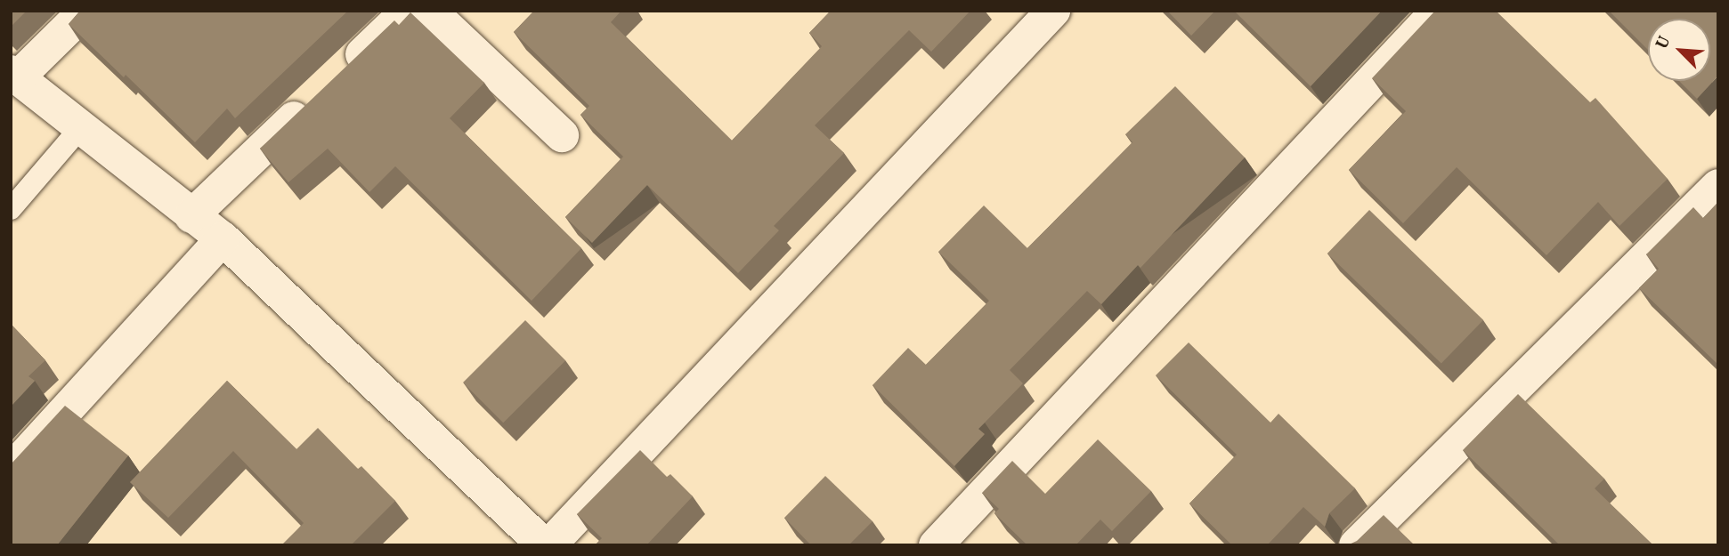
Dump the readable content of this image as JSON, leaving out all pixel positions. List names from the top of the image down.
{
  "north": "top left"
}
